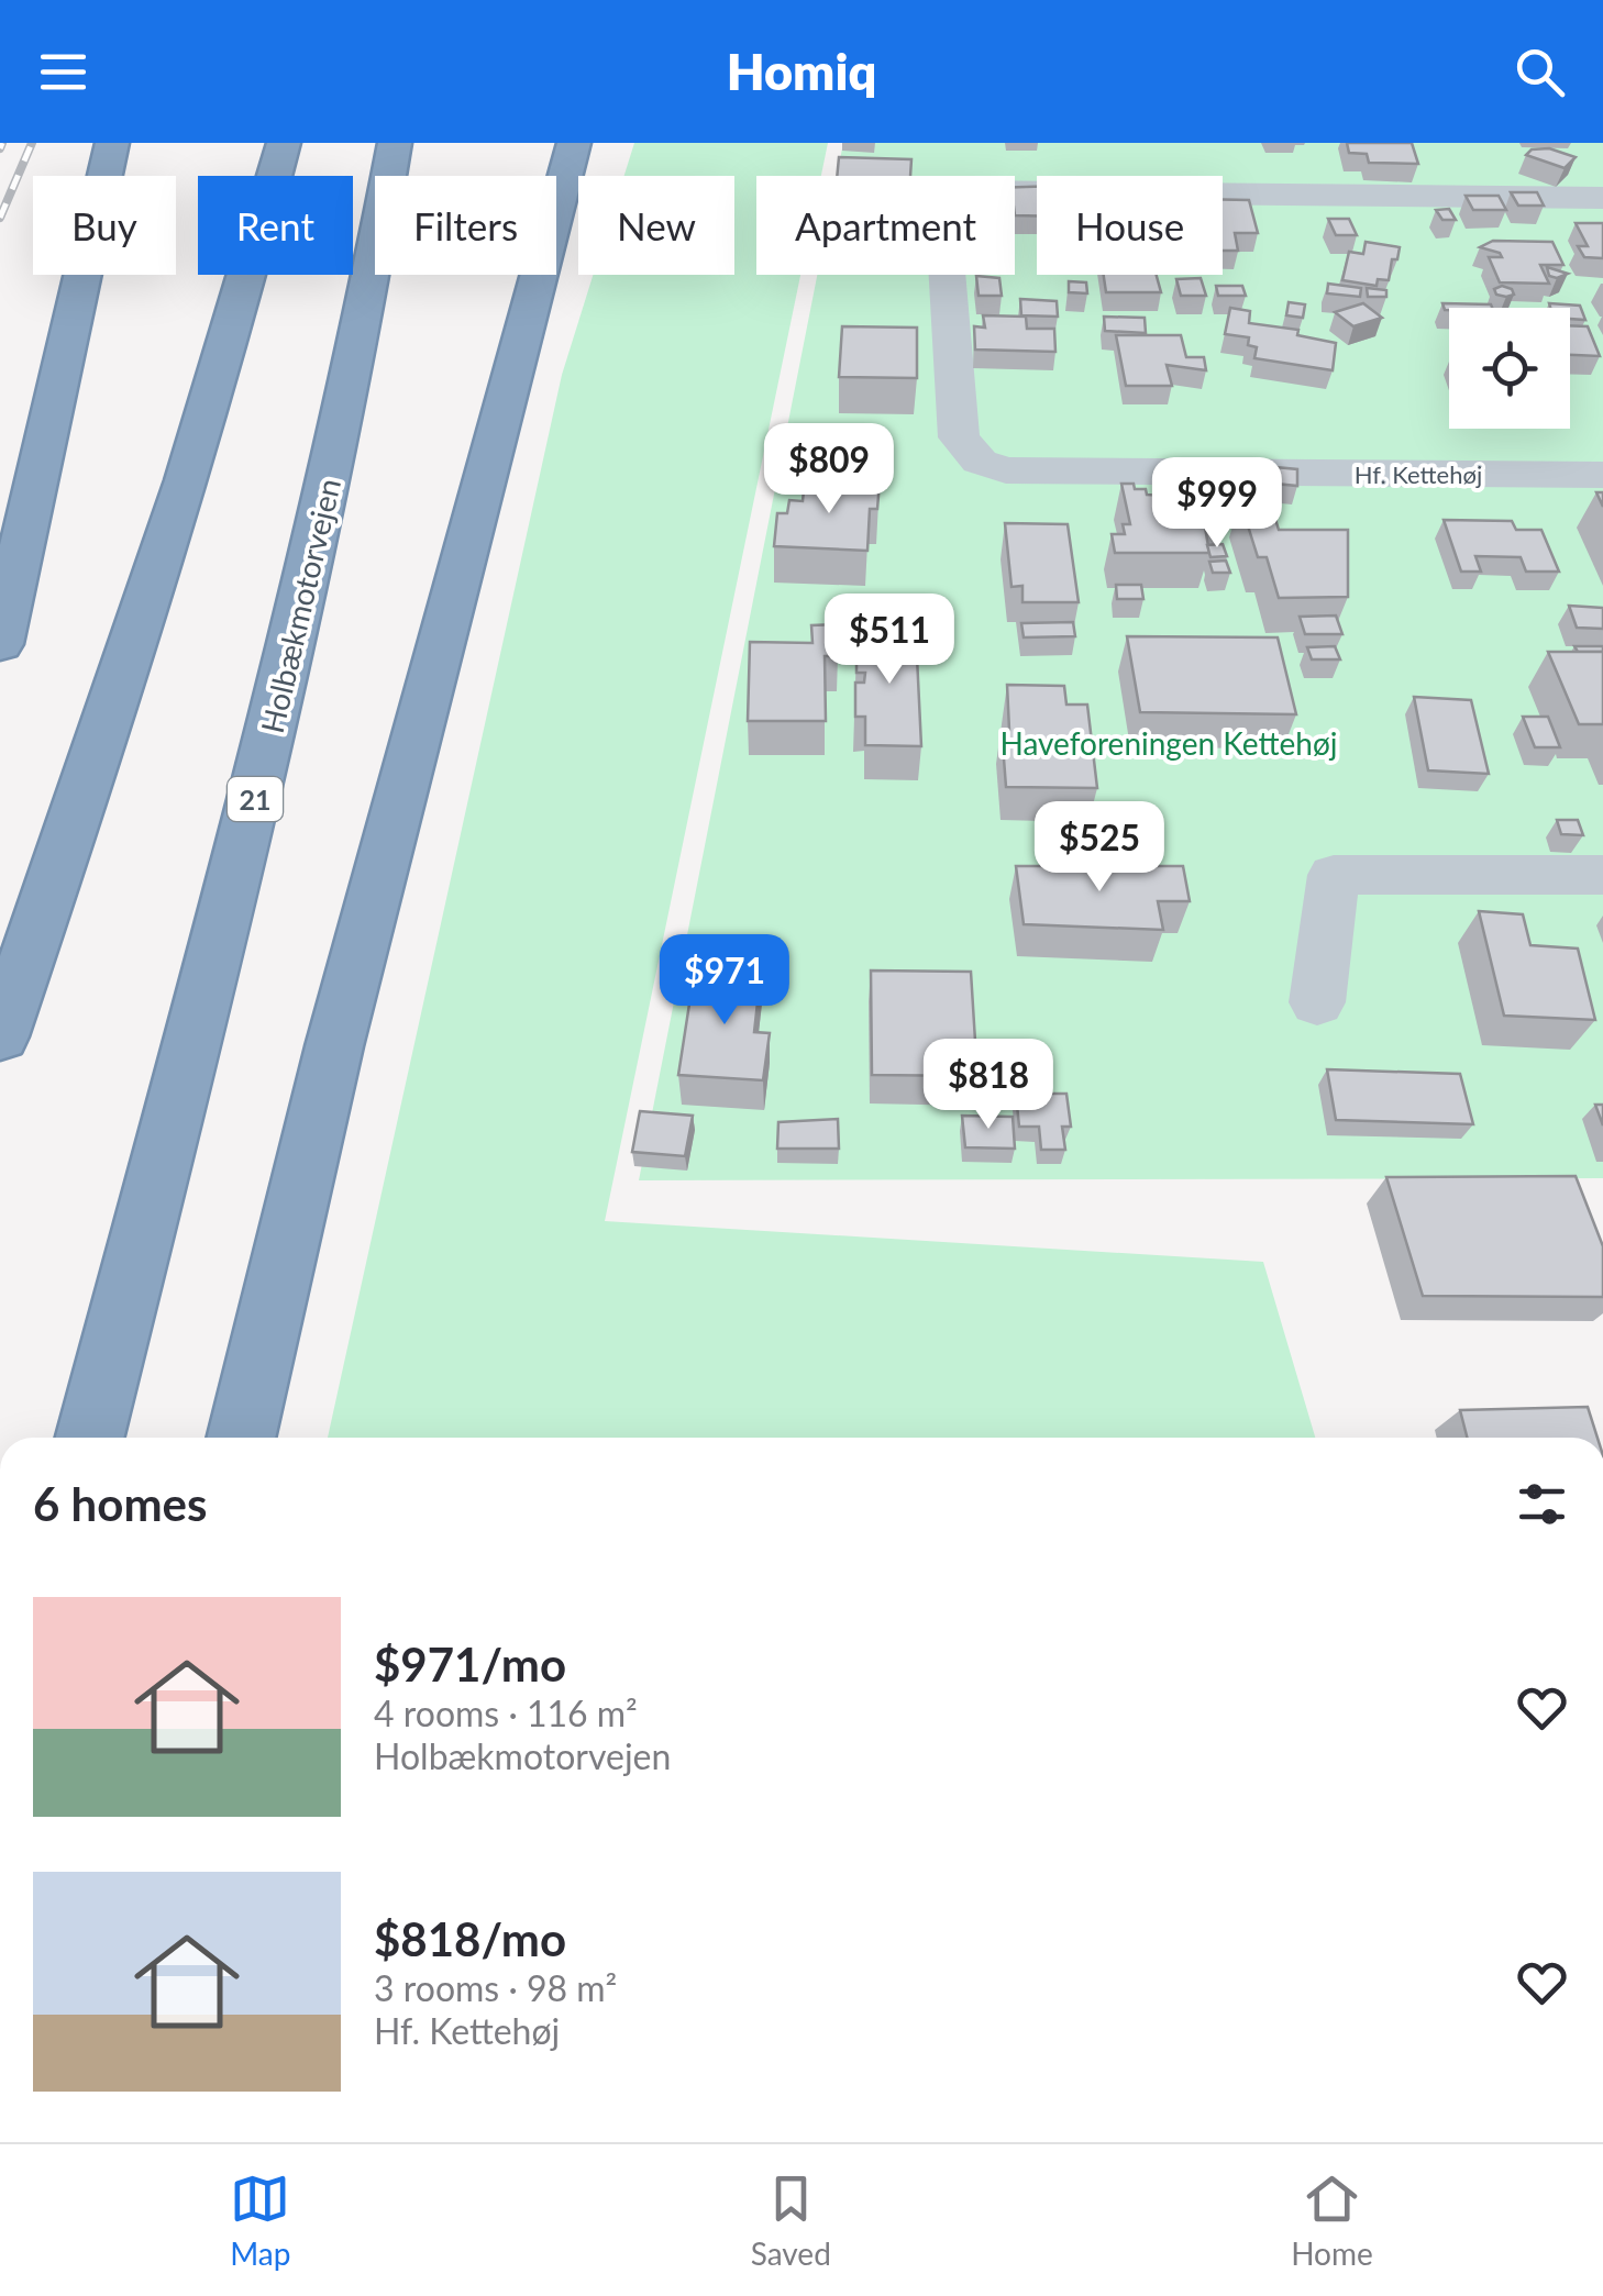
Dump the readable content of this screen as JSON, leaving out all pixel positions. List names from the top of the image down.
{
  "streets": {
    "highway": ["Holbækmotorvejen", "21"],
    "street": ["Hf. Kettehøj"]
  },
  "parks": ["Haveforeningen Kettehøj"],
  "page": {
    "header": "Homiq",
    "chip": [
      "Buy",
      "Rent",
      "Filters",
      "New",
      "Apartment",
      "House"
    ],
    "price": [
      "$809",
      "$999",
      "$511",
      "$525",
      "$971",
      "$818"
    ],
    "heading": "6 homes",
    "list": [
      {
        "name": "$971/mo",
        "note": "4 rooms · 116 m² · Holbækmotorvejen"
      },
      {
        "name": "$818/mo",
        "note": "3 rooms · 98 m² · Hf. Kettehøj"
      }
    ],
    "tabs": ["Map", "Saved", "Home"]
  }
}
